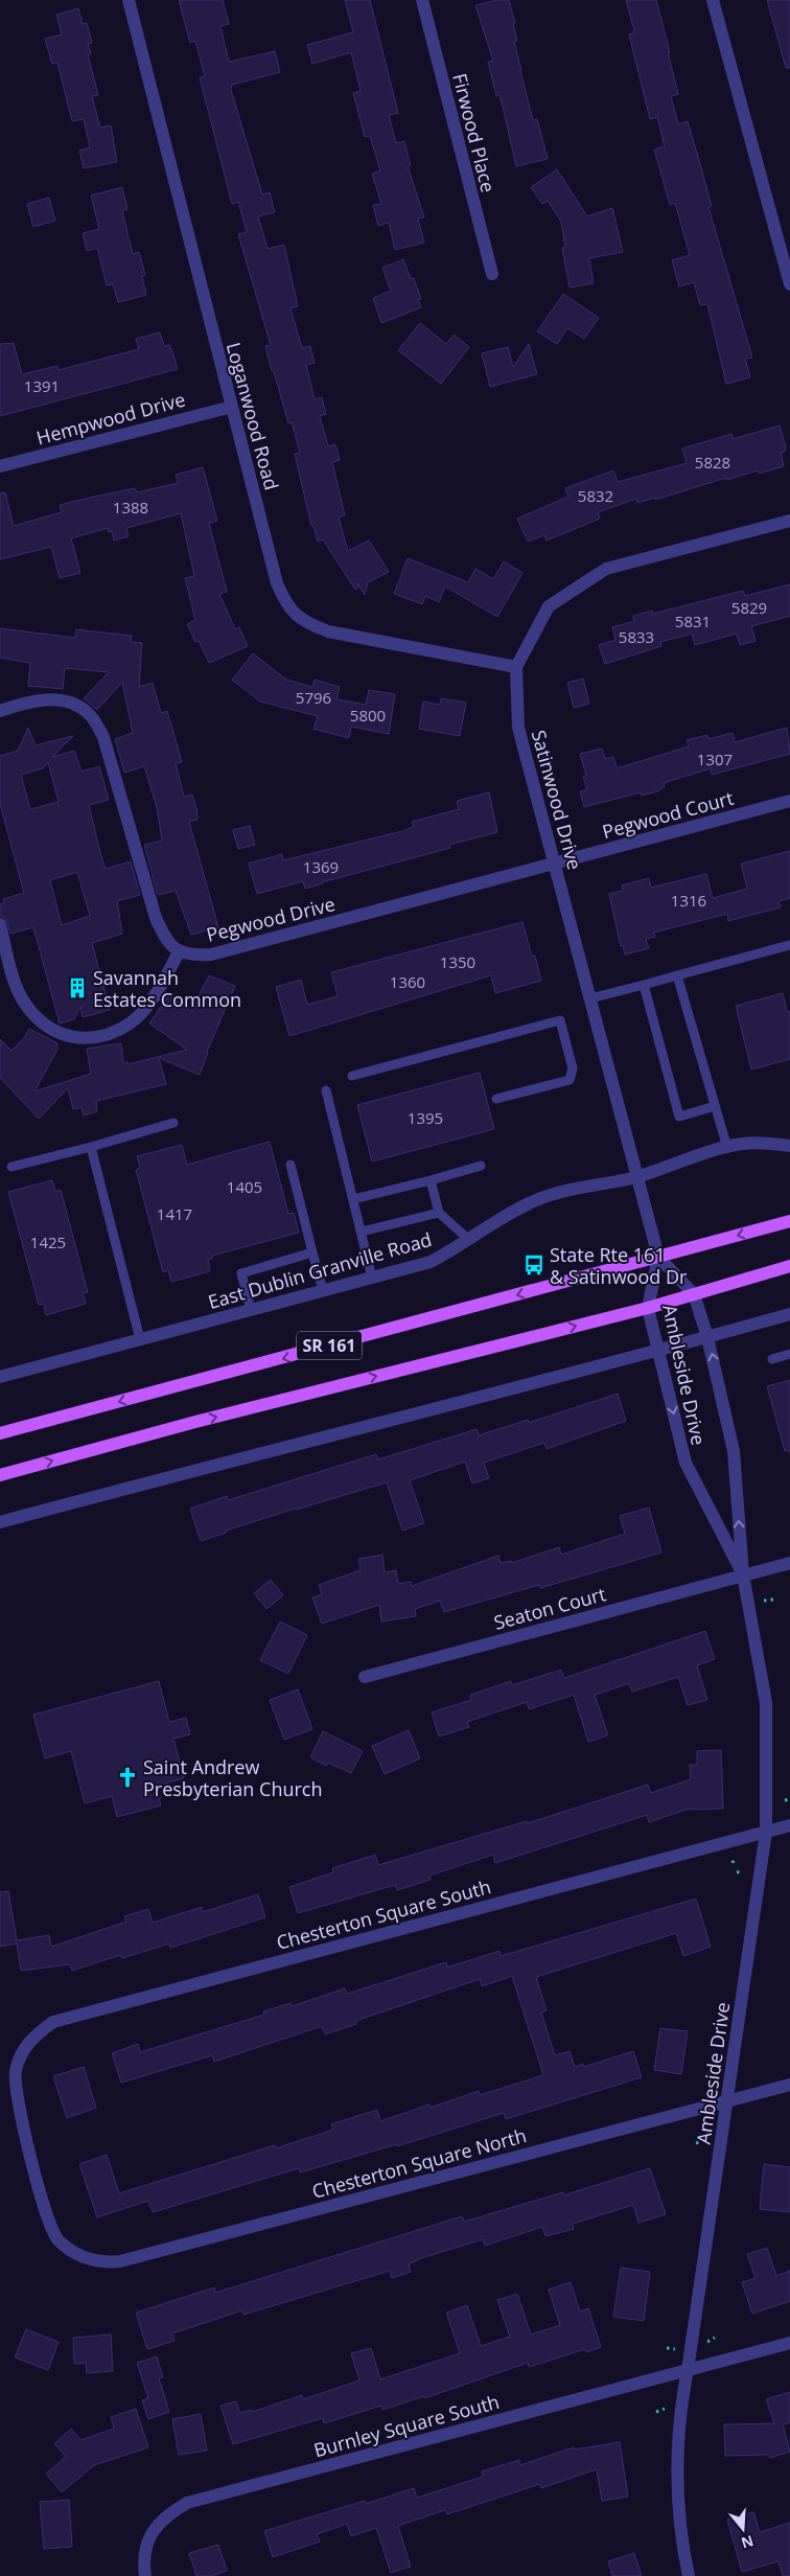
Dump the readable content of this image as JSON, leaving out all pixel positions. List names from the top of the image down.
{
  "streets": {
    "main road": ["SR 161"],
    "street": [
      "Firwood Place",
      "Loganwood Road",
      "Hempwood Drive",
      "Satinwood Drive",
      "Pegwood Court",
      "Pegwood Drive",
      "East Dublin Granville Road",
      "Ambleside Drive",
      "Seaton Court",
      "Chesterton Square South",
      "Chesterton Square North",
      "Burnley Square South"
    ]
  },
  "crossings": [
    ["Loganwood Road", "Hempwood Drive"],
    ["Loganwood Road", "Satinwood Drive"],
    ["Satinwood Drive", "Pegwood Court"],
    ["Satinwood Drive", "Pegwood Drive"],
    ["Satinwood Drive", "East Dublin Granville Road"],
    ["Satinwood Drive", "SR 161"],
    ["Satinwood Drive", "Ambleside Drive"],
    ["Pegwood Court", "Pegwood Drive"],
    ["SR 161", "Ambleside Drive"],
    ["Ambleside Drive", "Seaton Court"],
    ["Ambleside Drive", "Chesterton Square South"],
    ["Ambleside Drive", "Chesterton Square North"],
    ["Ambleside Drive", "Burnley Square South"],
    ["Chesterton Square South", "Chesterton Square North"]
  ],
  "places": {
    "building": ["Savannah Estates Common"],
    "bus stop": ["State Rte 161 & Satinwood Dr"],
    "church": ["Saint Andrew Presbyterian Church"]
  },
  "house_numbers": [
    "1391",
    "5828",
    "5832",
    "1388",
    "5829",
    "5831",
    "5833",
    "5796",
    "5800",
    "1307",
    "1369",
    "1316",
    "1350",
    "1360",
    "1395",
    "1405",
    "1417",
    "1425"
  ],
  "north": "bottom"
}
